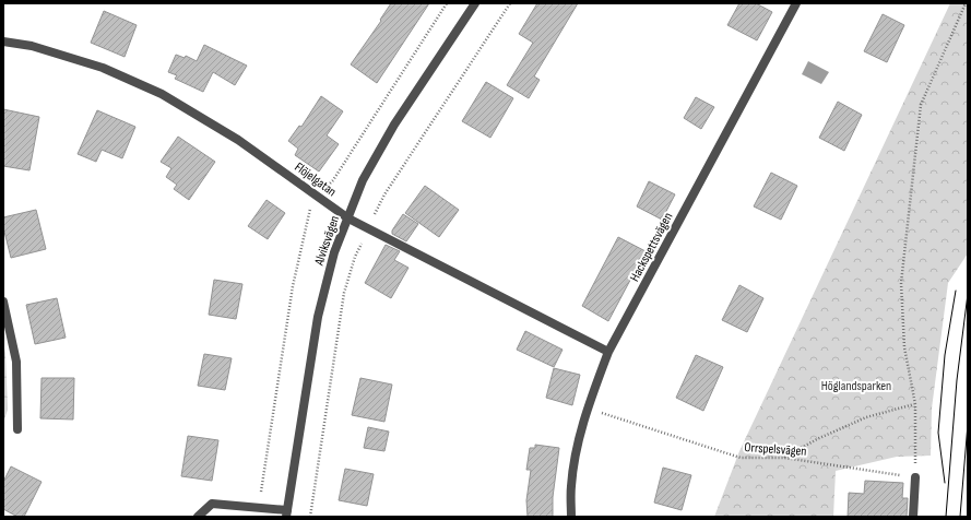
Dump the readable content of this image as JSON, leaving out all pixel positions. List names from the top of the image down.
{
  "streets": {
    "street": ["Flöjelgatan", "Alviksvägen", "Hackspettsvägen"],
    "path": ["Orrspelsvägen"]
  },
  "crossings": [
    ["Flöjelgatan", "Alviksvägen"],
    ["Flöjelgatan", "Hackspettsvägen"],
    ["Hackspettsvägen", "Orrspelsvägen"]
  ],
  "parks": ["Höglandsparken"]
}
